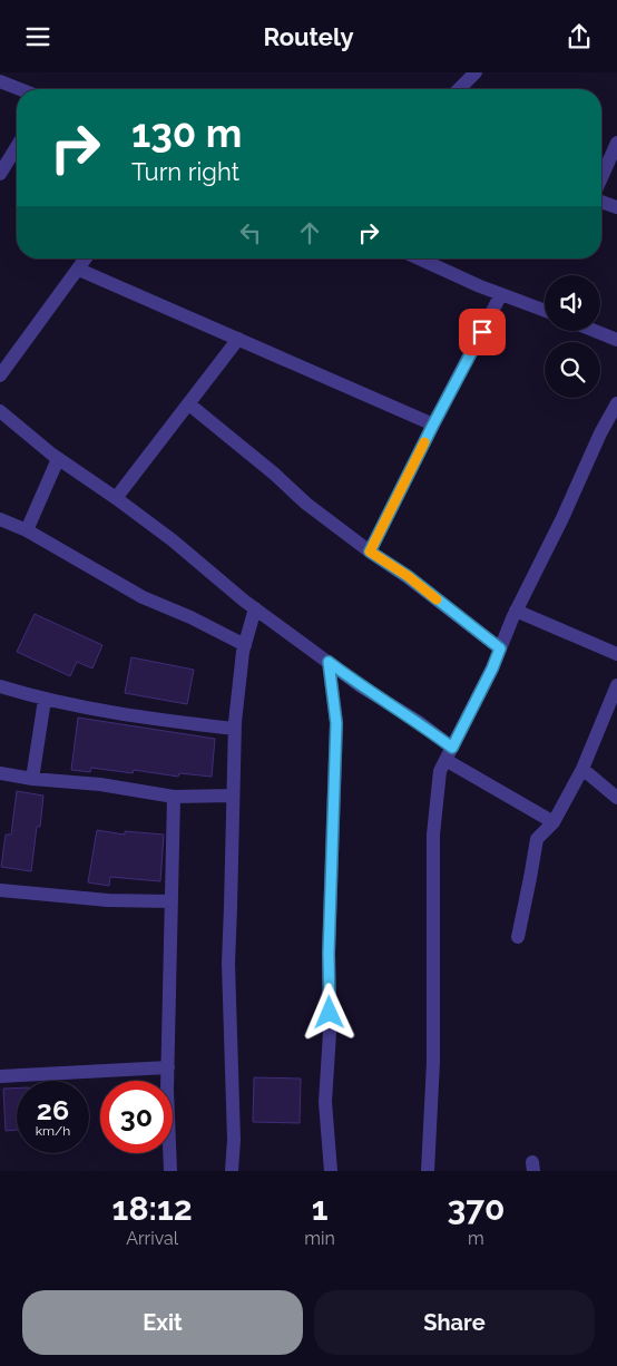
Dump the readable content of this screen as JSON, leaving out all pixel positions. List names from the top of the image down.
{
  "page": {
    "header": "Routely",
    "turn": ["130 m", "Turn right"],
    "speed": "26 km/h",
    "limit": "30",
    "eta": [
      "18:12",
      "Arrival",
      "1",
      "min",
      "370",
      "m"
    ],
    "buttons": ["Exit", "Share"]
  }
}
